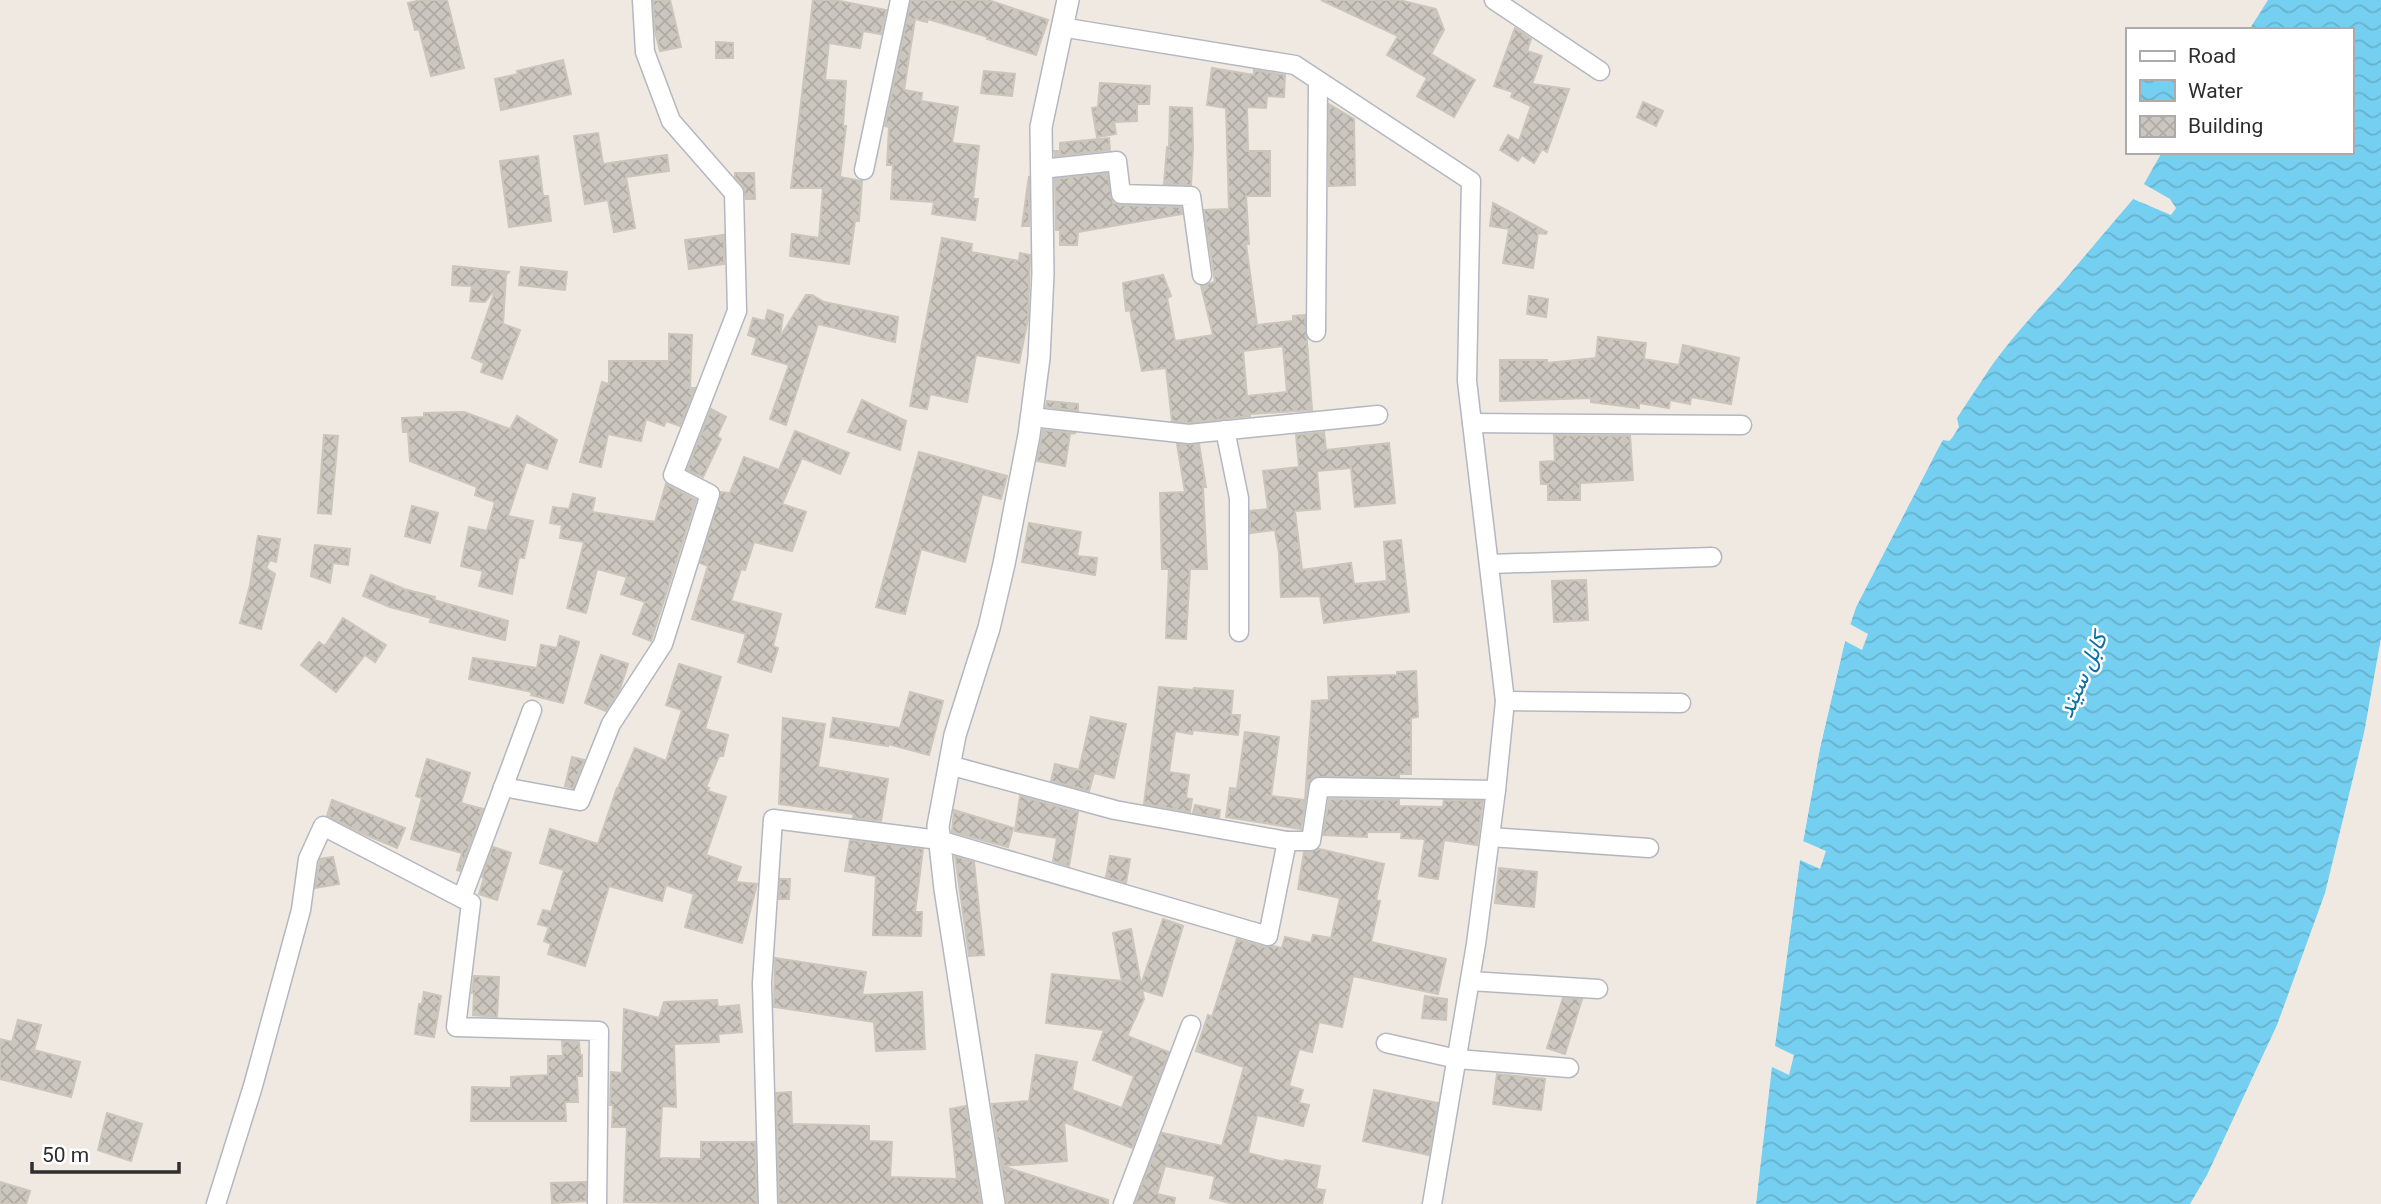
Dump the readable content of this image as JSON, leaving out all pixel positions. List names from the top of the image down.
{
  "water": ["کابل سيند"],
  "legend": ["Road", "Water", "Building"],
  "scale_bar": "50 m"
}
